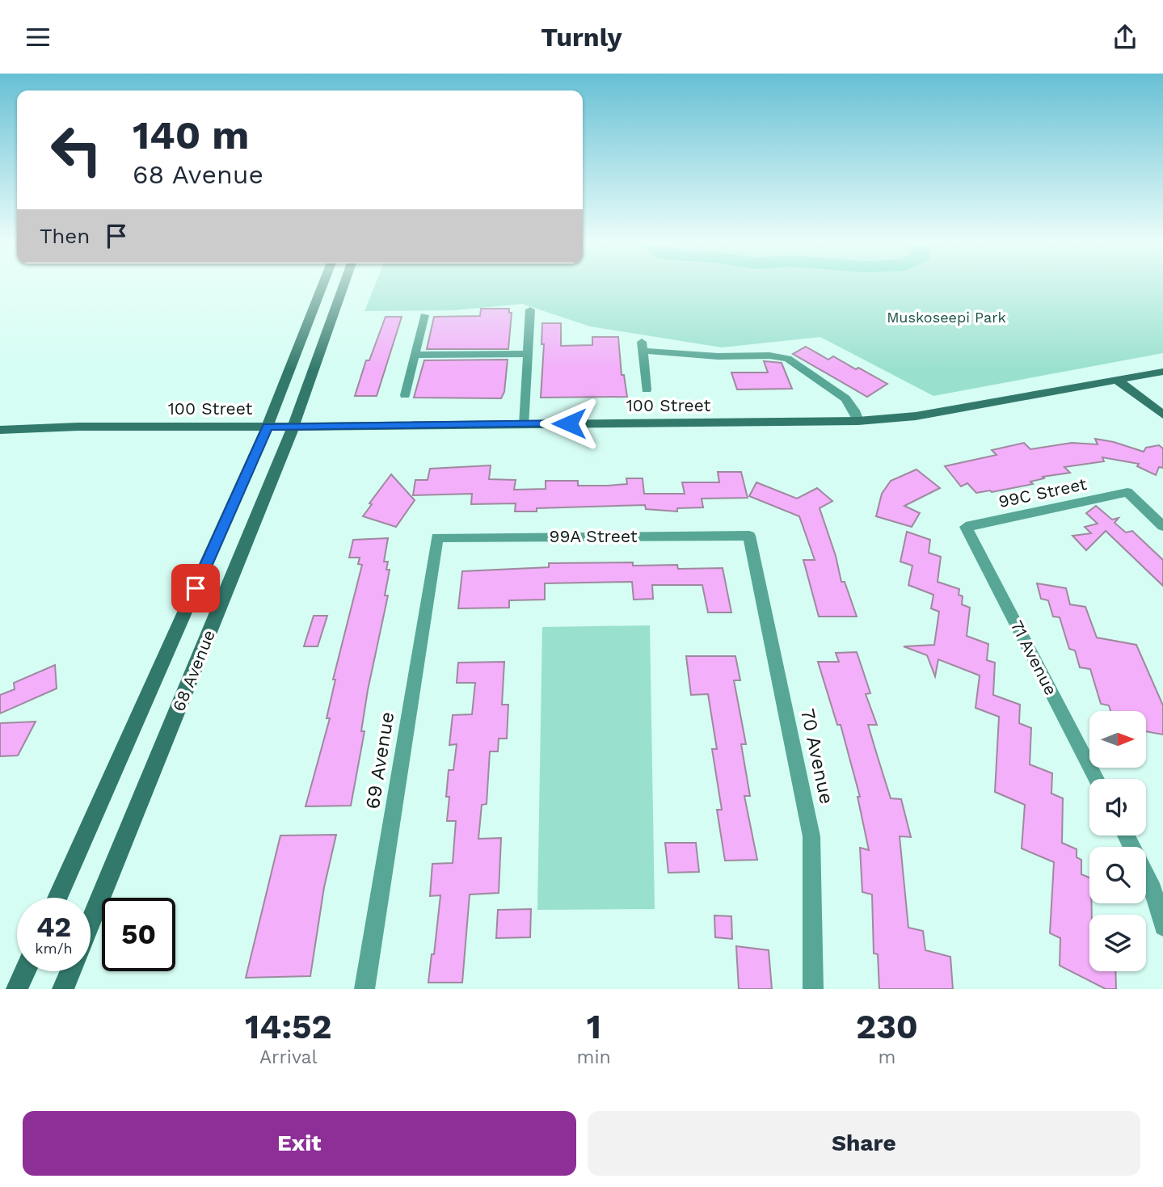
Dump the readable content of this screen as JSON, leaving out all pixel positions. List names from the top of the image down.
{
  "streets": {
    "main road": ["100 Street", "68 Avenue"],
    "street": [
      "99C Street",
      "99A Street",
      "71 Avenue",
      "70 Avenue",
      "69 Avenue"
    ]
  },
  "crossings": [
    ["100 Street", "68 Avenue"],
    ["99C Street", "71 Avenue"],
    ["99A Street", "70 Avenue"],
    ["99A Street", "69 Avenue"]
  ],
  "parks": ["Muskoseepi Park"],
  "north": "right",
  "page": {
    "header": "Turnly",
    "turn": ["140 m", "68 Avenue"],
    "then": "Then",
    "speed": "42 km/h",
    "limit": "50",
    "eta": [
      "14:52",
      "Arrival",
      "1",
      "min",
      "230",
      "m"
    ],
    "buttons": ["Exit", "Share"]
  }
}
